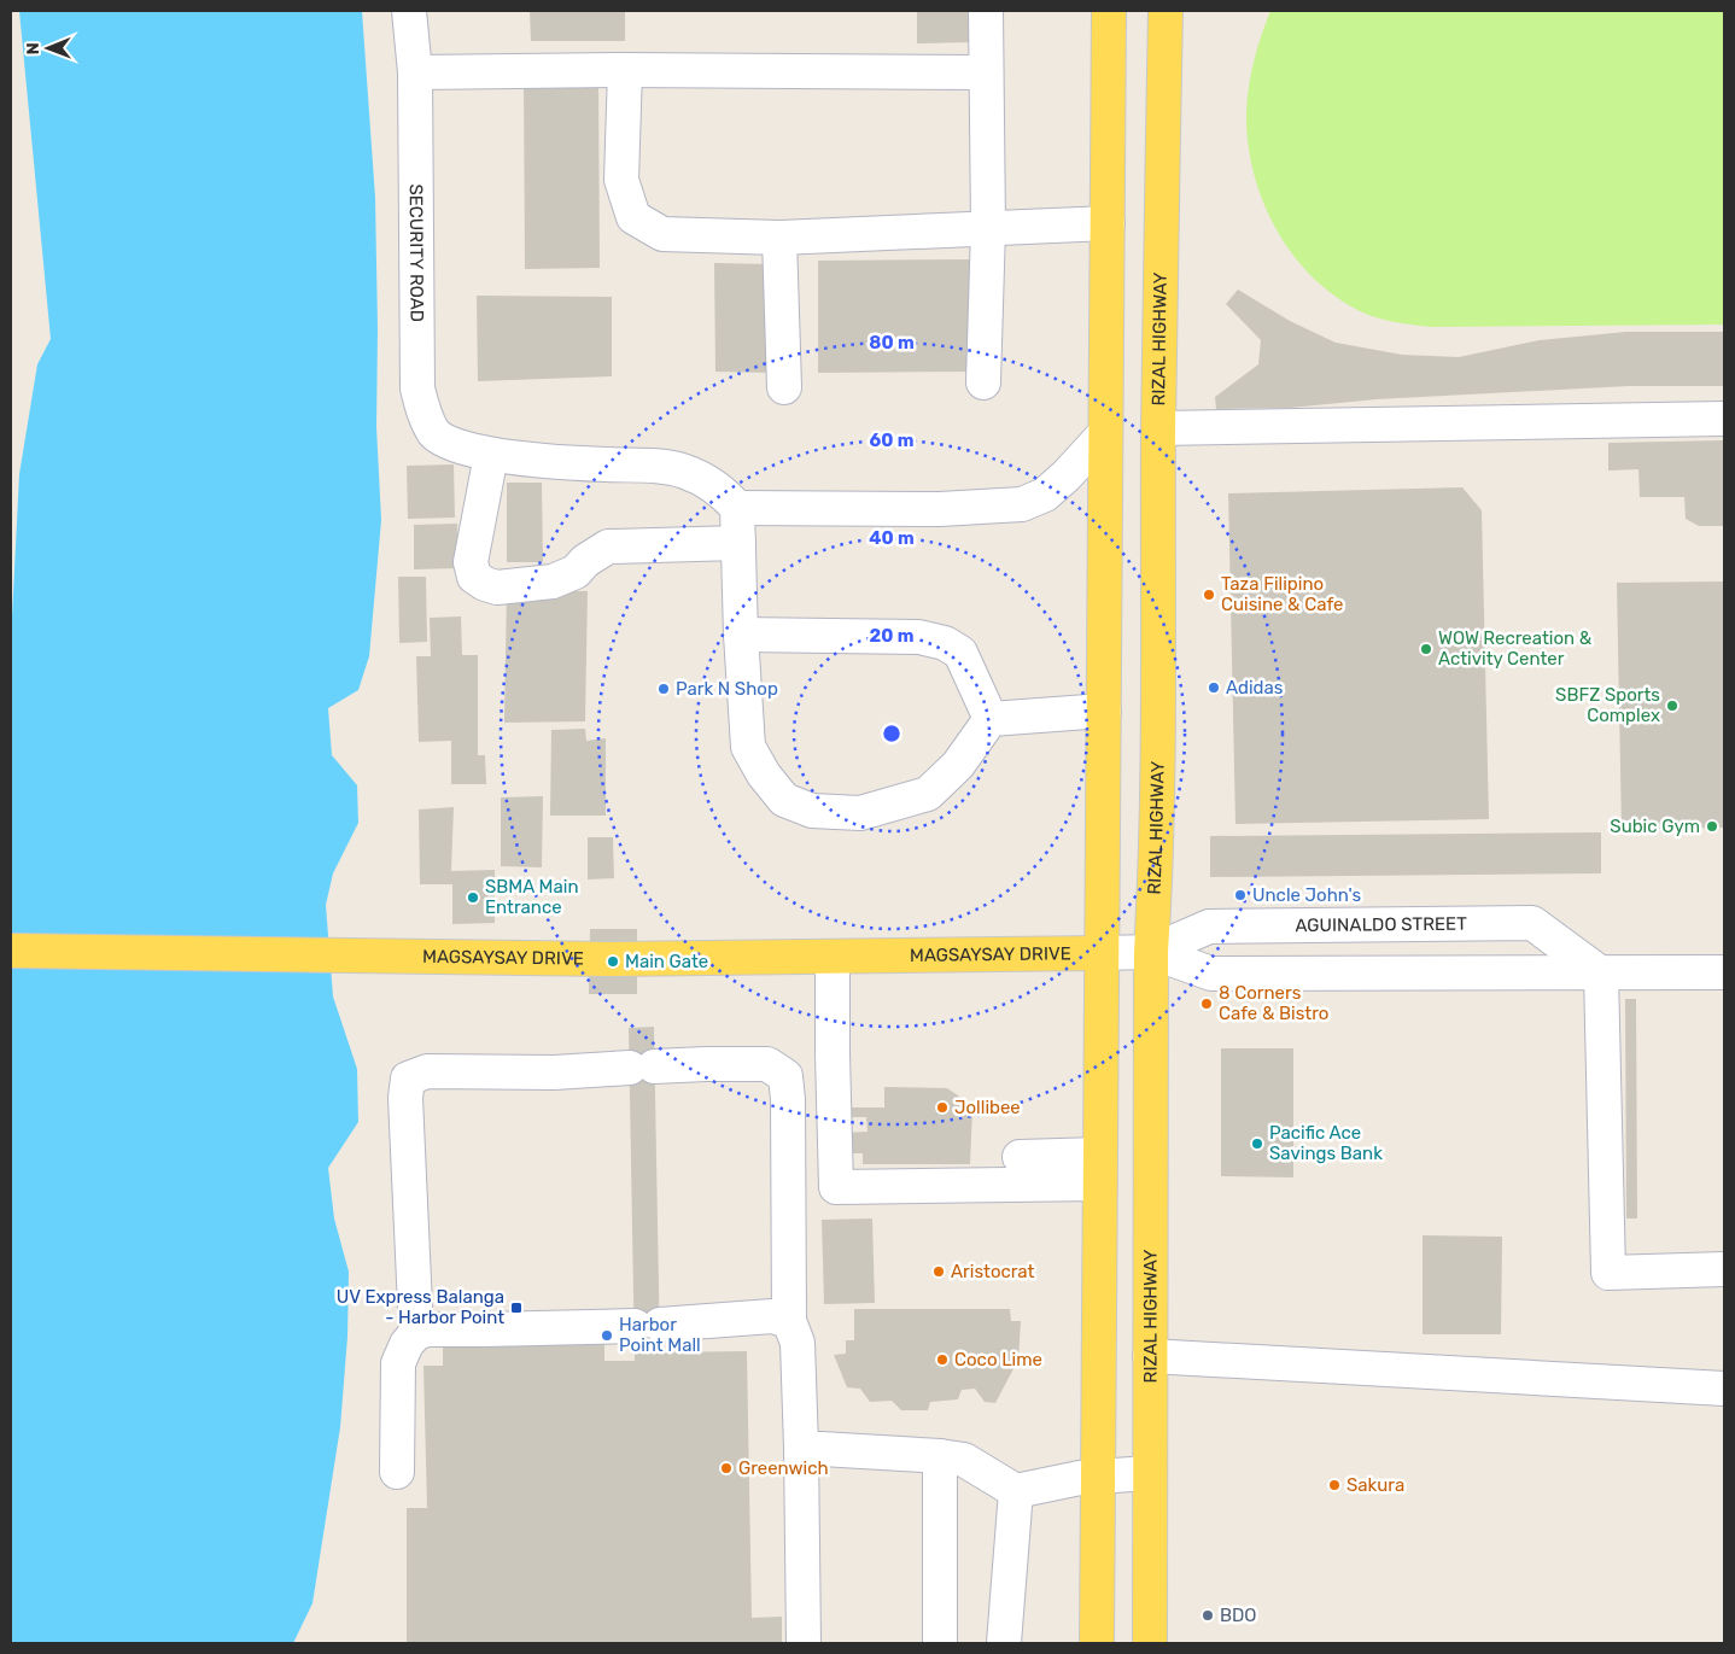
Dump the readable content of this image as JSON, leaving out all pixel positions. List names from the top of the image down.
{
  "streets": {
    "main road": ["RIZAL HIGHWAY", "MAGSAYSAY DRIVE"],
    "street": ["SECURITY ROAD", "AGUINALDO STREET"]
  },
  "crossings": [
    ["RIZAL HIGHWAY", "AGUINALDO STREET"],
    ["AGUINALDO STREET", "MAGSAYSAY DRIVE"]
  ],
  "places": {
    "other": [
      "Taza Filipino Cuisine & Cafe",
      "WOW Recreation & Activity Center",
      "Adidas",
      "Park N Shop",
      "SBFZ Sports Complex",
      "Subic Gym",
      "Uncle John's",
      "SBMA Main Entrance",
      "Main Gate",
      "8 Corners Cafe & Bistro",
      "Jollibee",
      "Pacific Ace Savings Bank",
      "Aristocrat",
      "Harbor Point Mall",
      "Coco Lime",
      "Greenwich",
      "Sakura",
      "BDO"
    ],
    "transit": ["UV Express Balanga - Harbor Point"]
  },
  "north": "left",
  "rings": [
    "80 m",
    "60 m",
    "40 m",
    "20 m"
  ]
}
